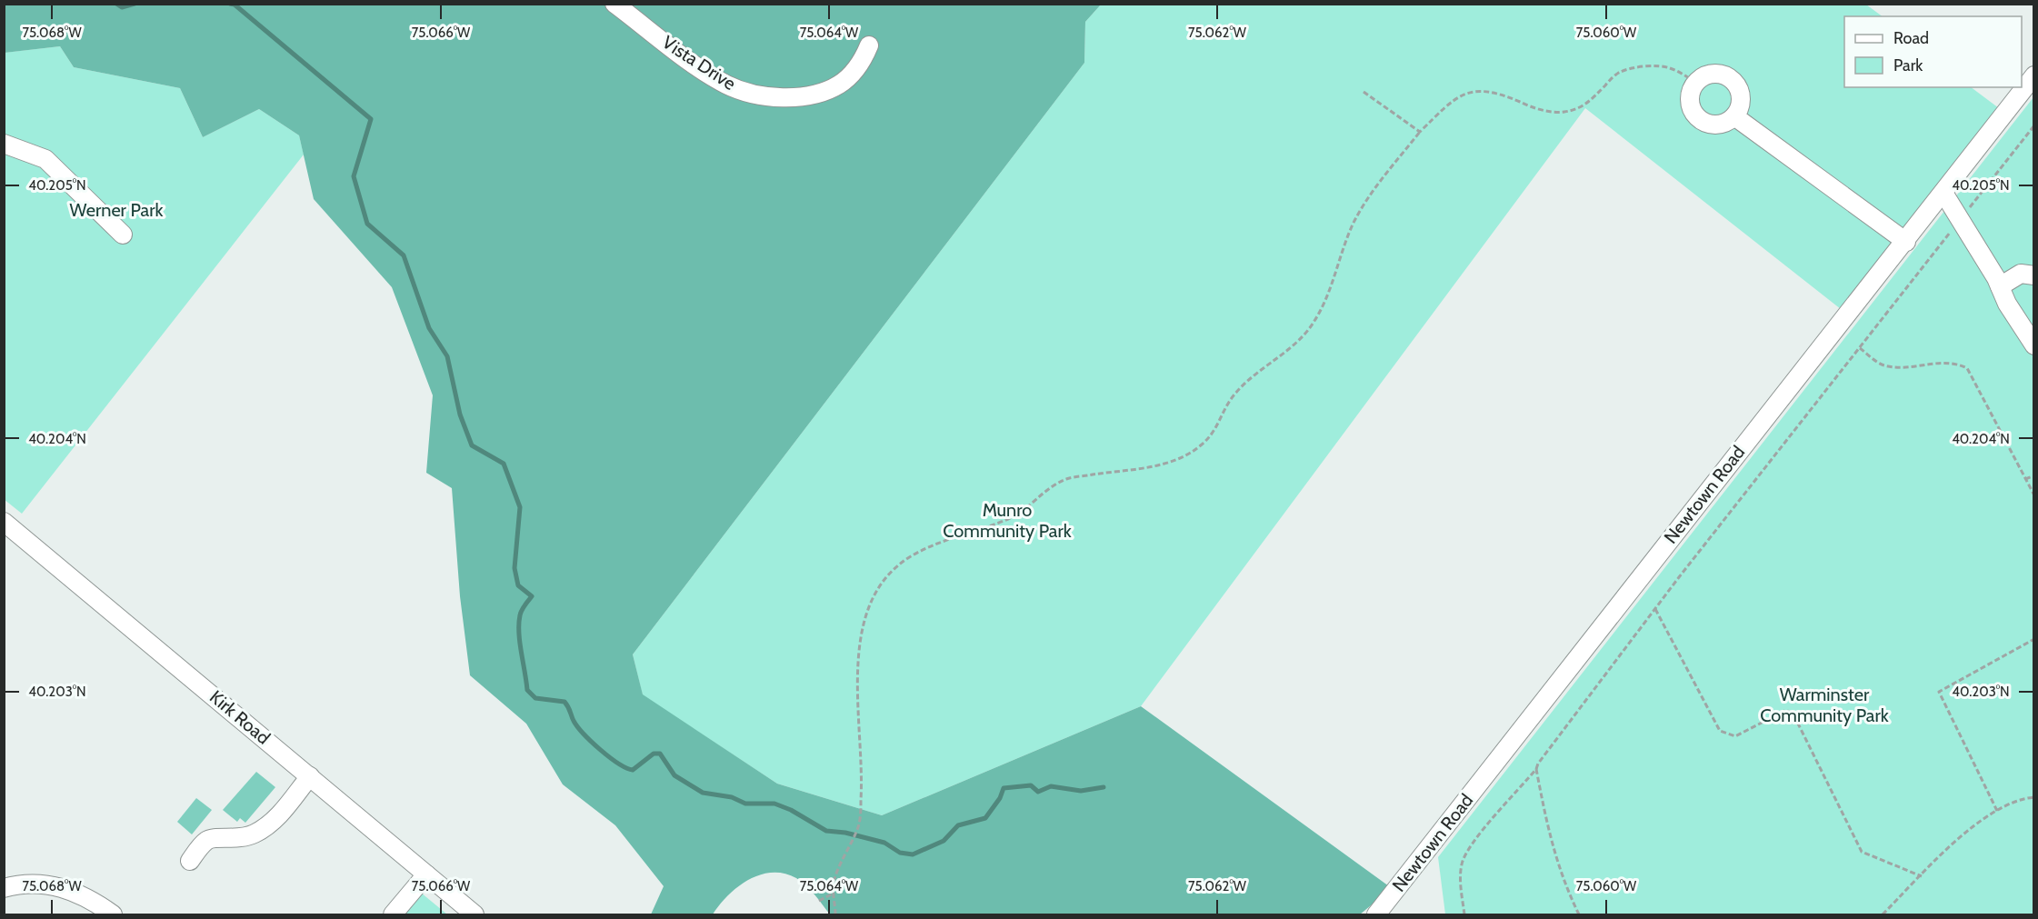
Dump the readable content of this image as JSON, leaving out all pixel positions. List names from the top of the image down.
{
  "streets": {
    "street": ["Vista Drive", "Newtown Road", "Kirk Road"]
  },
  "parks": ["Werner Park", "Munro Community Park", "Warminster Community Park"],
  "legend": ["Road", "Park"],
  "coordinates": [
    "75.068°W",
    "75.066°W",
    "75.064°W",
    "75.062°W",
    "75.060°W",
    "40.205°N",
    "40.204°N",
    "40.203°N"
  ]
}
